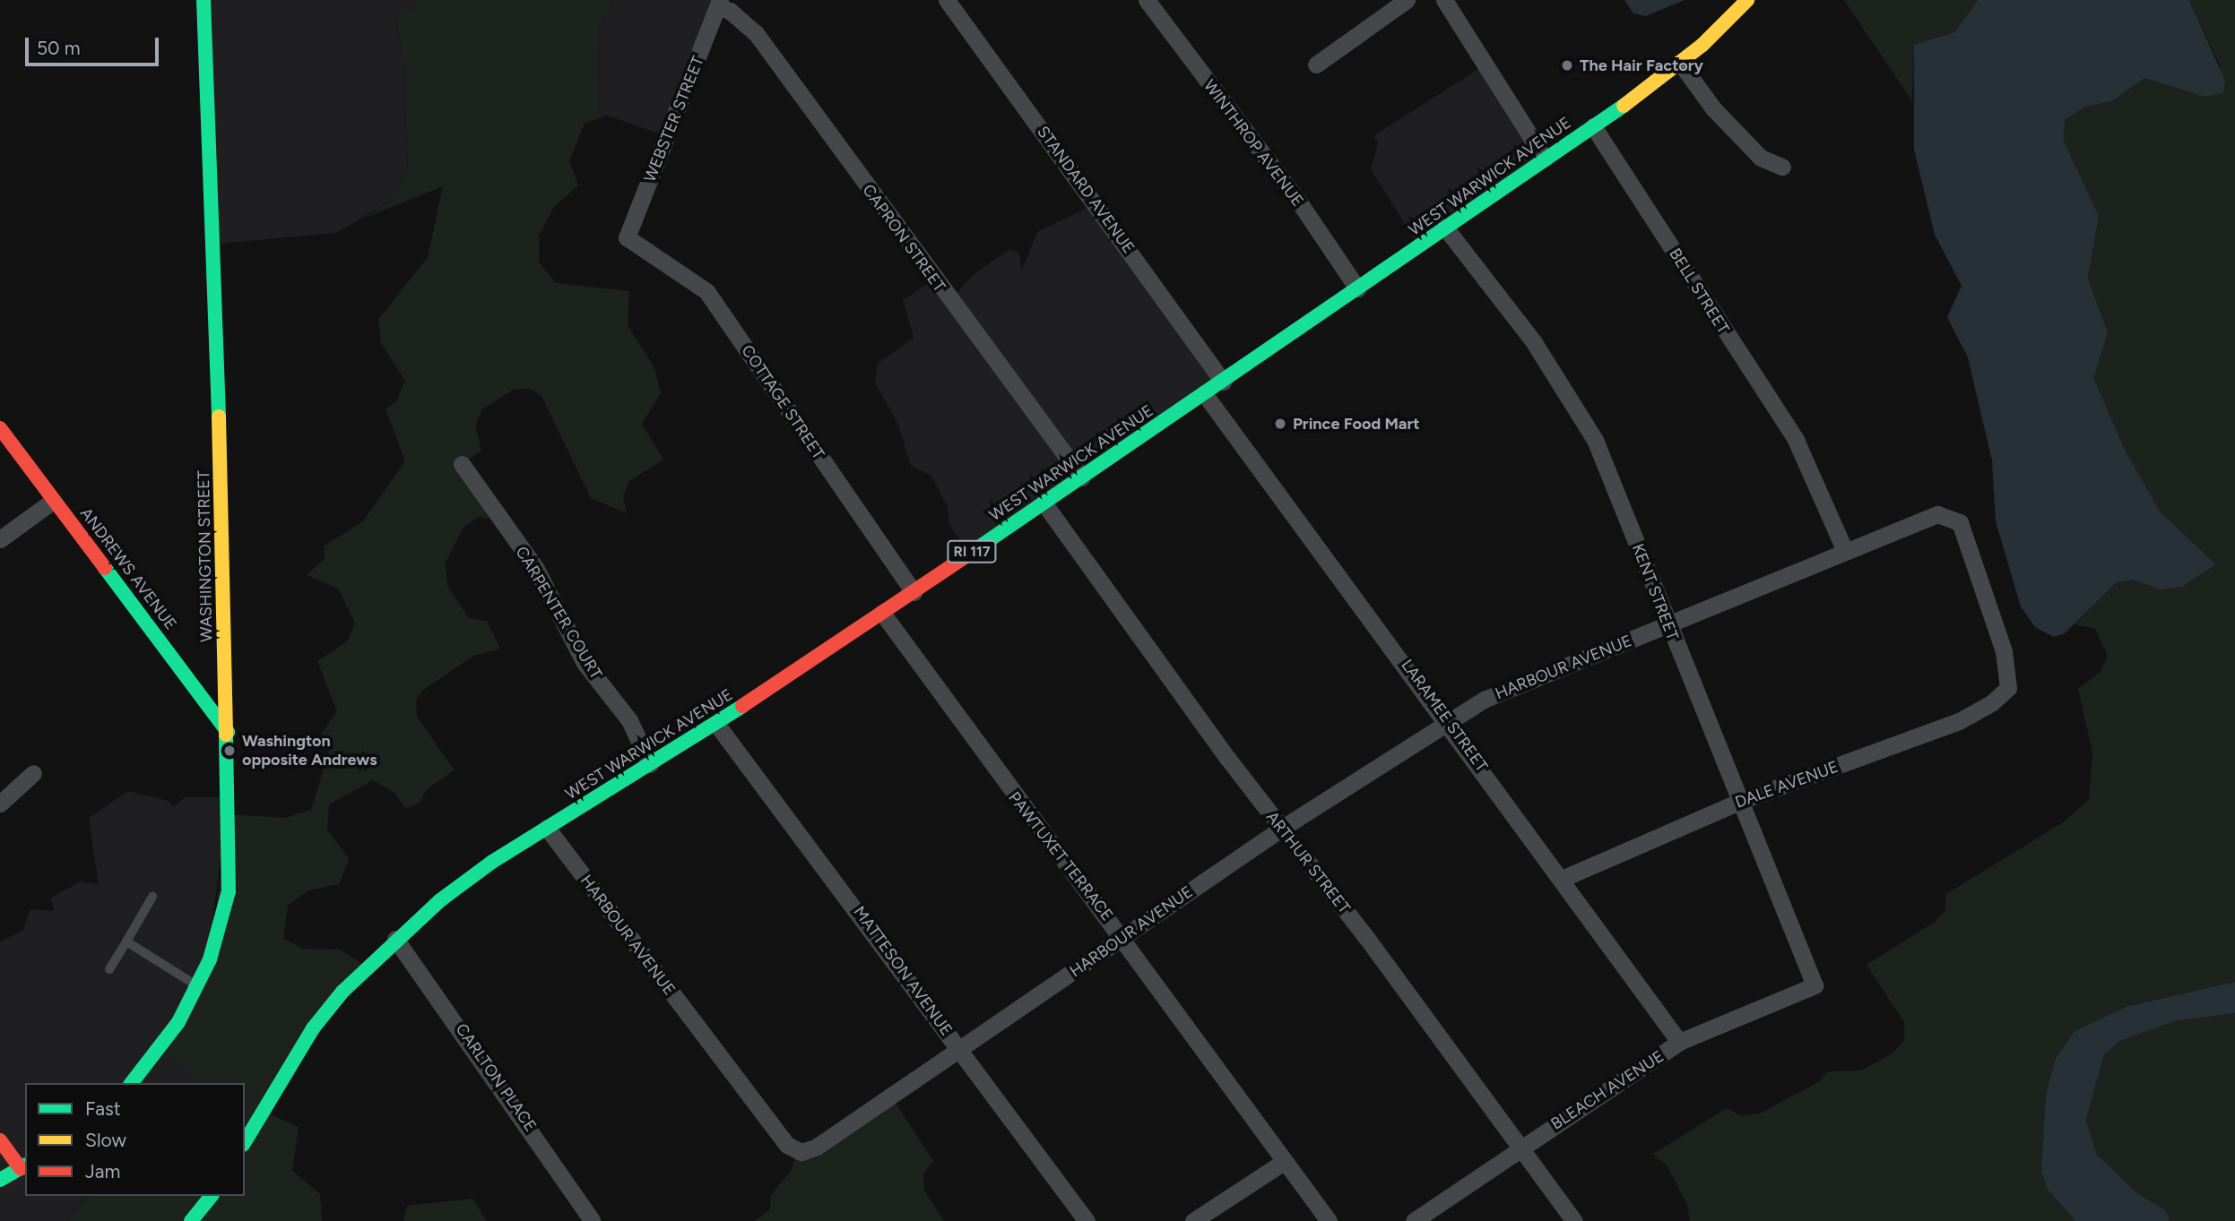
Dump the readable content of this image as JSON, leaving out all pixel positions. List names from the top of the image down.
{
  "streets": {
    "main road": [
      "WEST WARWICK AVENUE",
      "RI 117",
      "WASHINGTON STREET",
      "ANDREWS AVENUE"
    ],
    "street": [
      "WEBSTER STREET",
      "WINTHROP AVENUE",
      "STANDARD AVENUE",
      "CAPRON STREET",
      "BELL STREET",
      "COTTAGE STREET",
      "KENT STREET",
      "CARPENTER COURT",
      "HARBOUR AVENUE",
      "LARAMEE STREET",
      "DALE AVENUE",
      "PAWTUXET TERRACE",
      "ARTHUR STREET",
      "MATTESON AVENUE",
      "CARLTON PLACE",
      "BLEACH AVENUE"
    ]
  },
  "crossings": [
    ["WEBSTER STREET", "CAPRON STREET"],
    ["WEBSTER STREET", "COTTAGE STREET"],
    ["WINTHROP AVENUE", "WEST WARWICK AVENUE"],
    ["WEST WARWICK AVENUE", "STANDARD AVENUE"],
    ["WEST WARWICK AVENUE", "CAPRON STREET"],
    ["WEST WARWICK AVENUE", "BELL STREET"],
    ["WEST WARWICK AVENUE", "COTTAGE STREET"],
    ["WEST WARWICK AVENUE", "KENT STREET"],
    ["WEST WARWICK AVENUE", "CARPENTER COURT"],
    ["WEST WARWICK AVENUE", "HARBOUR AVENUE"],
    ["WEST WARWICK AVENUE", "LARAMEE STREET"],
    ["WEST WARWICK AVENUE", "PAWTUXET TERRACE"],
    ["WEST WARWICK AVENUE", "ARTHUR STREET"],
    ["WEST WARWICK AVENUE", "MATTESON AVENUE"],
    ["WEST WARWICK AVENUE", "CARLTON PLACE"],
    ["BELL STREET", "HARBOUR AVENUE"],
    ["WASHINGTON STREET", "ANDREWS AVENUE"],
    ["KENT STREET", "HARBOUR AVENUE"],
    ["KENT STREET", "DALE AVENUE"],
    ["KENT STREET", "BLEACH AVENUE"],
    ["HARBOUR AVENUE", "LARAMEE STREET"],
    ["HARBOUR AVENUE", "DALE AVENUE"],
    ["HARBOUR AVENUE", "PAWTUXET TERRACE"],
    ["HARBOUR AVENUE", "ARTHUR STREET"],
    ["HARBOUR AVENUE", "MATTESON AVENUE"],
    ["LARAMEE STREET", "DALE AVENUE"],
    ["LARAMEE STREET", "BLEACH AVENUE"],
    ["ARTHUR STREET", "BLEACH AVENUE"]
  ],
  "places": ["The Hair Factory", "Prince Food Mart", "Washington opposite Andrews"],
  "legend": ["Fast", "Slow", "Jam"],
  "scale_bar": "50 m"
}
